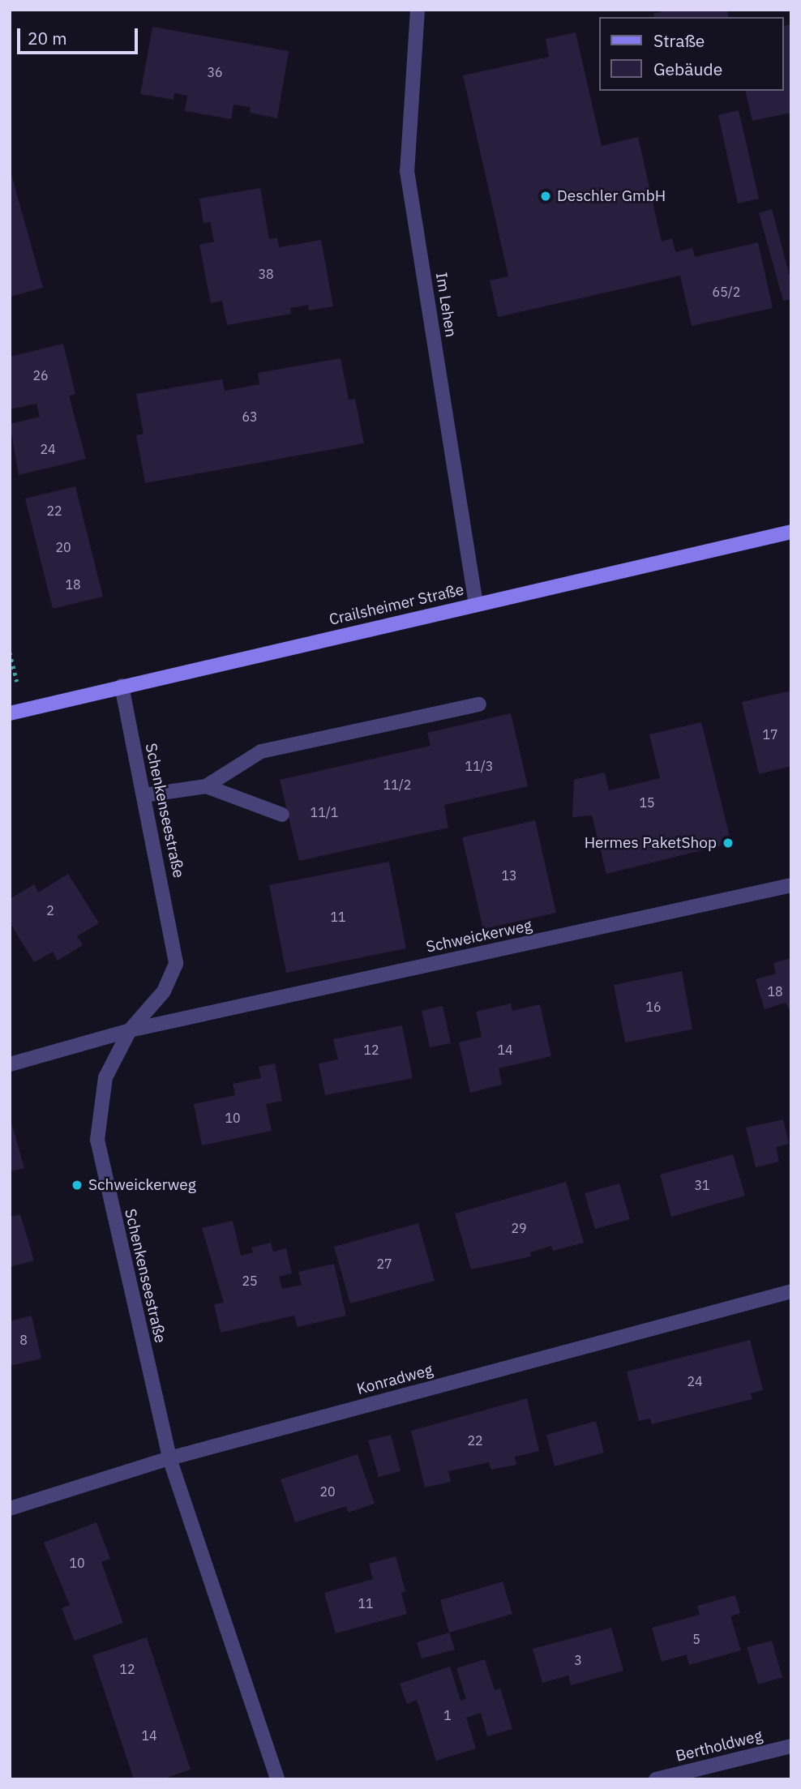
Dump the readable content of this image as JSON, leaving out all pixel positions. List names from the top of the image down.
{
  "streets": {
    "main road": ["Crailsheimer Straße"],
    "street": [
      "Im Lehen",
      "Schenkenseestraße",
      "Schweickerweg",
      "Konradweg",
      "Bertholdweg"
    ]
  },
  "crossings": [
    ["Im Lehen", "Crailsheimer Straße"],
    ["Crailsheimer Straße", "Schenkenseestraße"],
    ["Schenkenseestraße", "Schweickerweg"],
    ["Schenkenseestraße", "Konradweg"]
  ],
  "places": ["Deschler GmbH", "Hermes PaketShop", "Schweickerweg"],
  "house_numbers": [
    "36",
    "38",
    "65/2",
    "26",
    "63",
    "24",
    "22",
    "20",
    "18",
    "17",
    "11/3",
    "11/2",
    "15",
    "11/1",
    "13",
    "2",
    "11",
    "18",
    "16",
    "12",
    "14",
    "10",
    "31",
    "29",
    "27",
    "25",
    "8",
    "24",
    "22",
    "20",
    "10",
    "11",
    "5",
    "3",
    "12",
    "1",
    "14"
  ],
  "legend": ["Straße", "Gebäude"],
  "scale_bar": "20 m"
}
